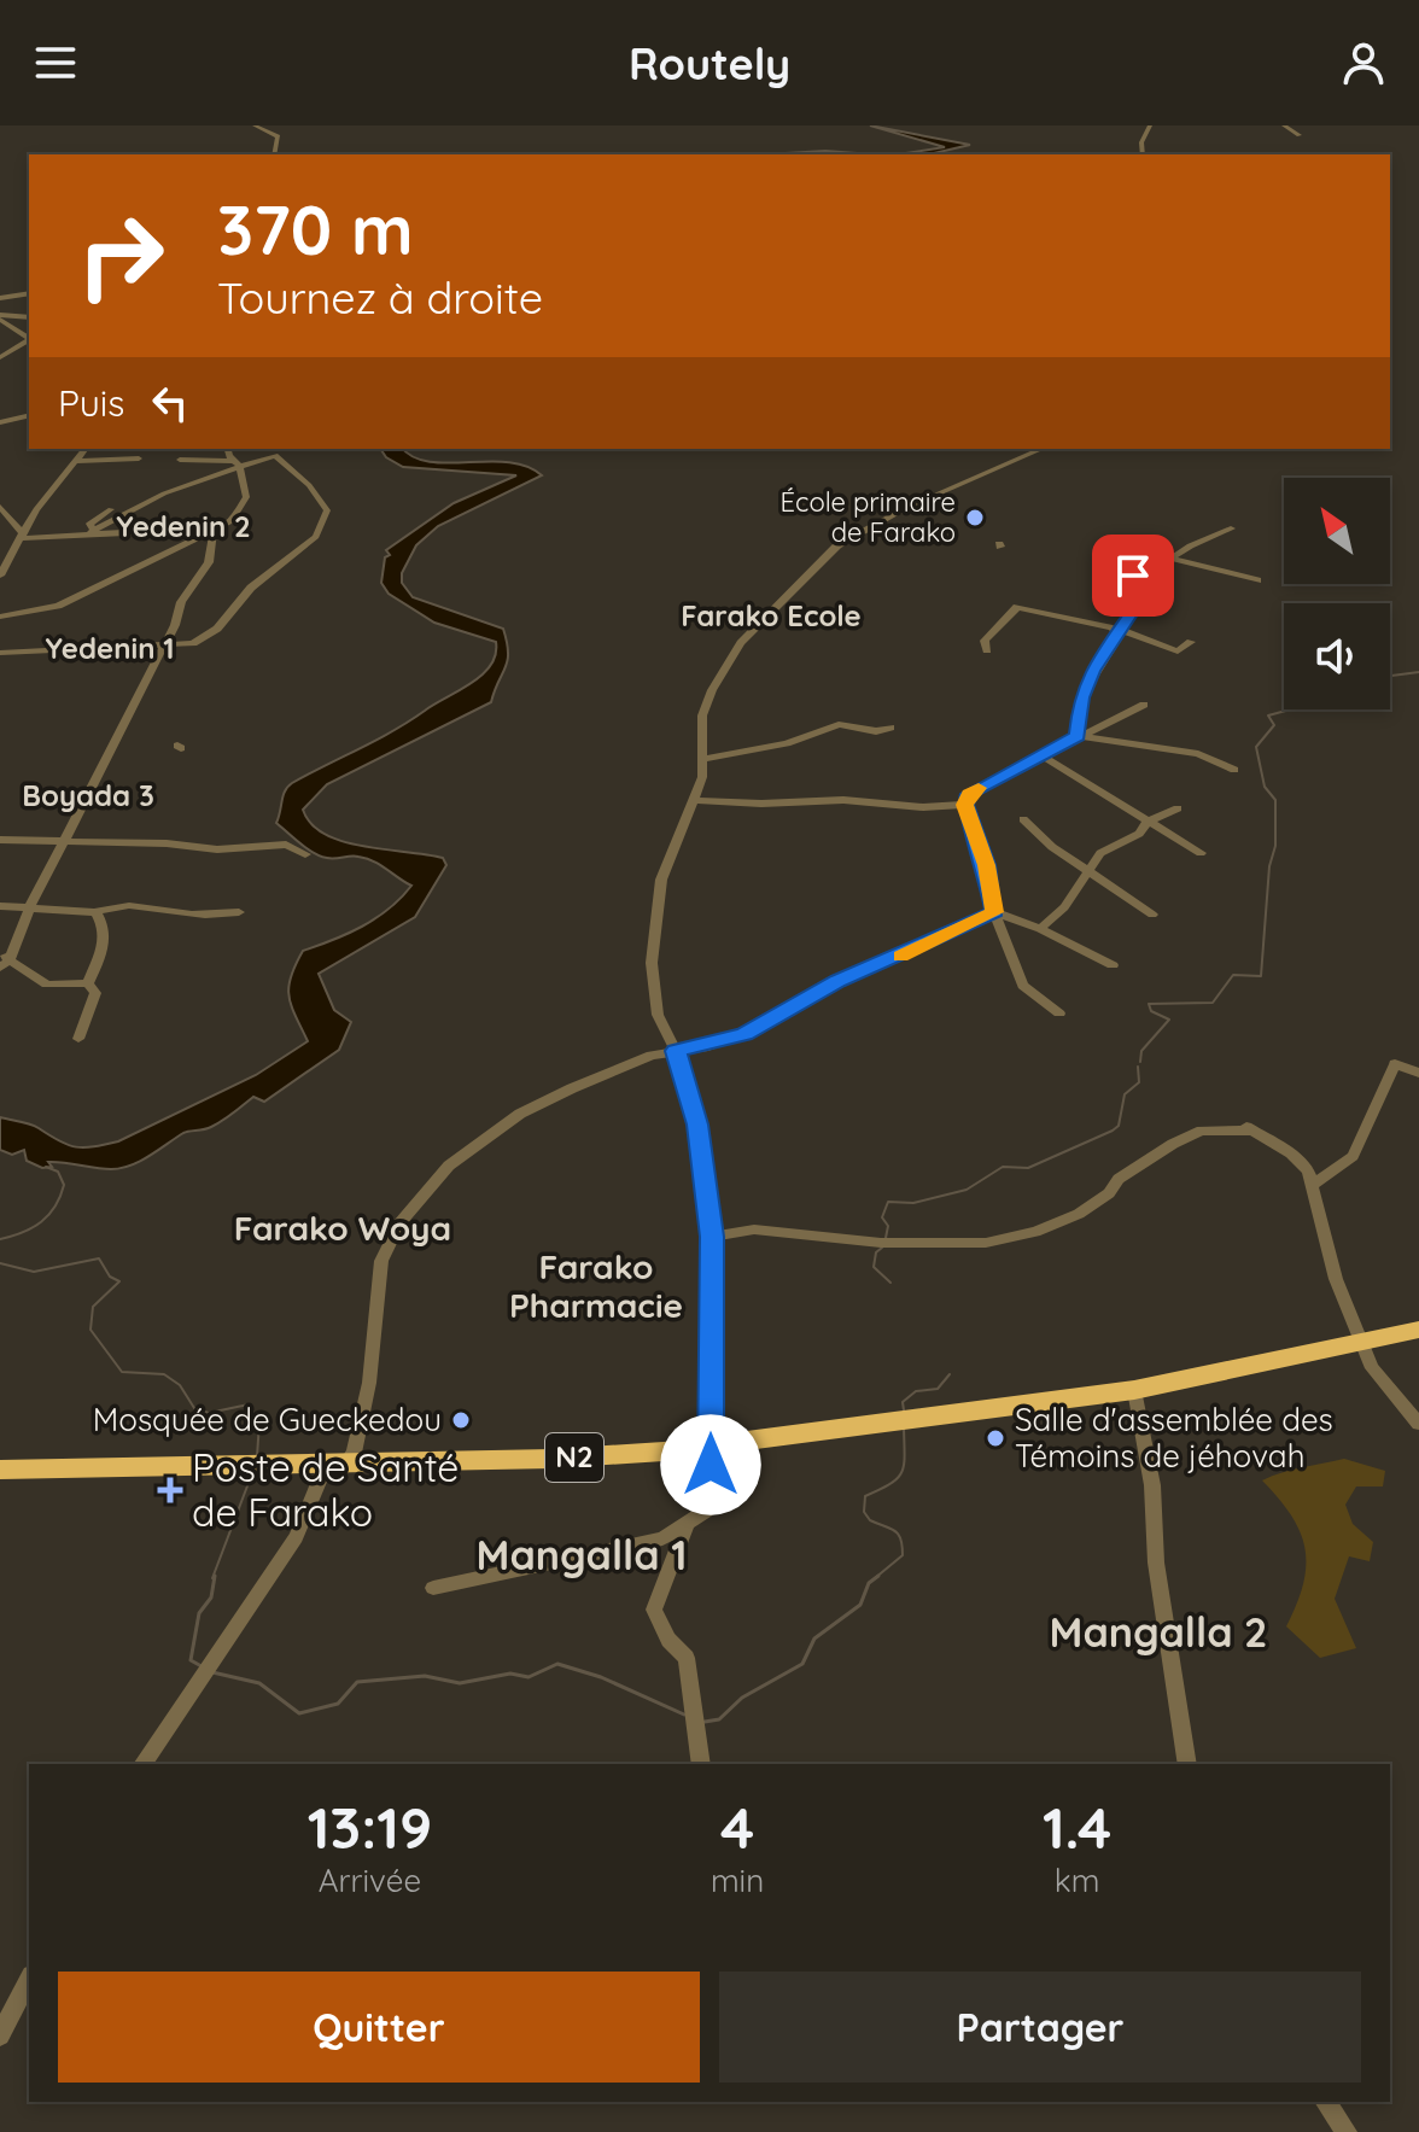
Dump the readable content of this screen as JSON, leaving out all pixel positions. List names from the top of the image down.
{
  "streets": {
    "highway": ["N2"]
  },
  "districts": [
    "Yedenin 2",
    "Farako Ecole",
    "Yedenin 1",
    "Boyada 3",
    "Farako Woya",
    "Farako Pharmacie",
    "Mangalla 1",
    "Mangalla 2"
  ],
  "places": {
    "other": ["École primaire de Farako", "Mosquée de Gueckedou", "Salle d'assemblée des Témoins de jéhovah"],
    "health": ["Poste de Santé de Farako"]
  },
  "north": "top left",
  "page": {
    "header": "Routely",
    "turn": ["370 m", "Tournez à droite"],
    "then": "Puis",
    "eta": [
      "13:19",
      "Arrivée",
      "4",
      "min",
      "1.4",
      "km"
    ],
    "buttons": ["Quitter", "Partager"]
  }
}
